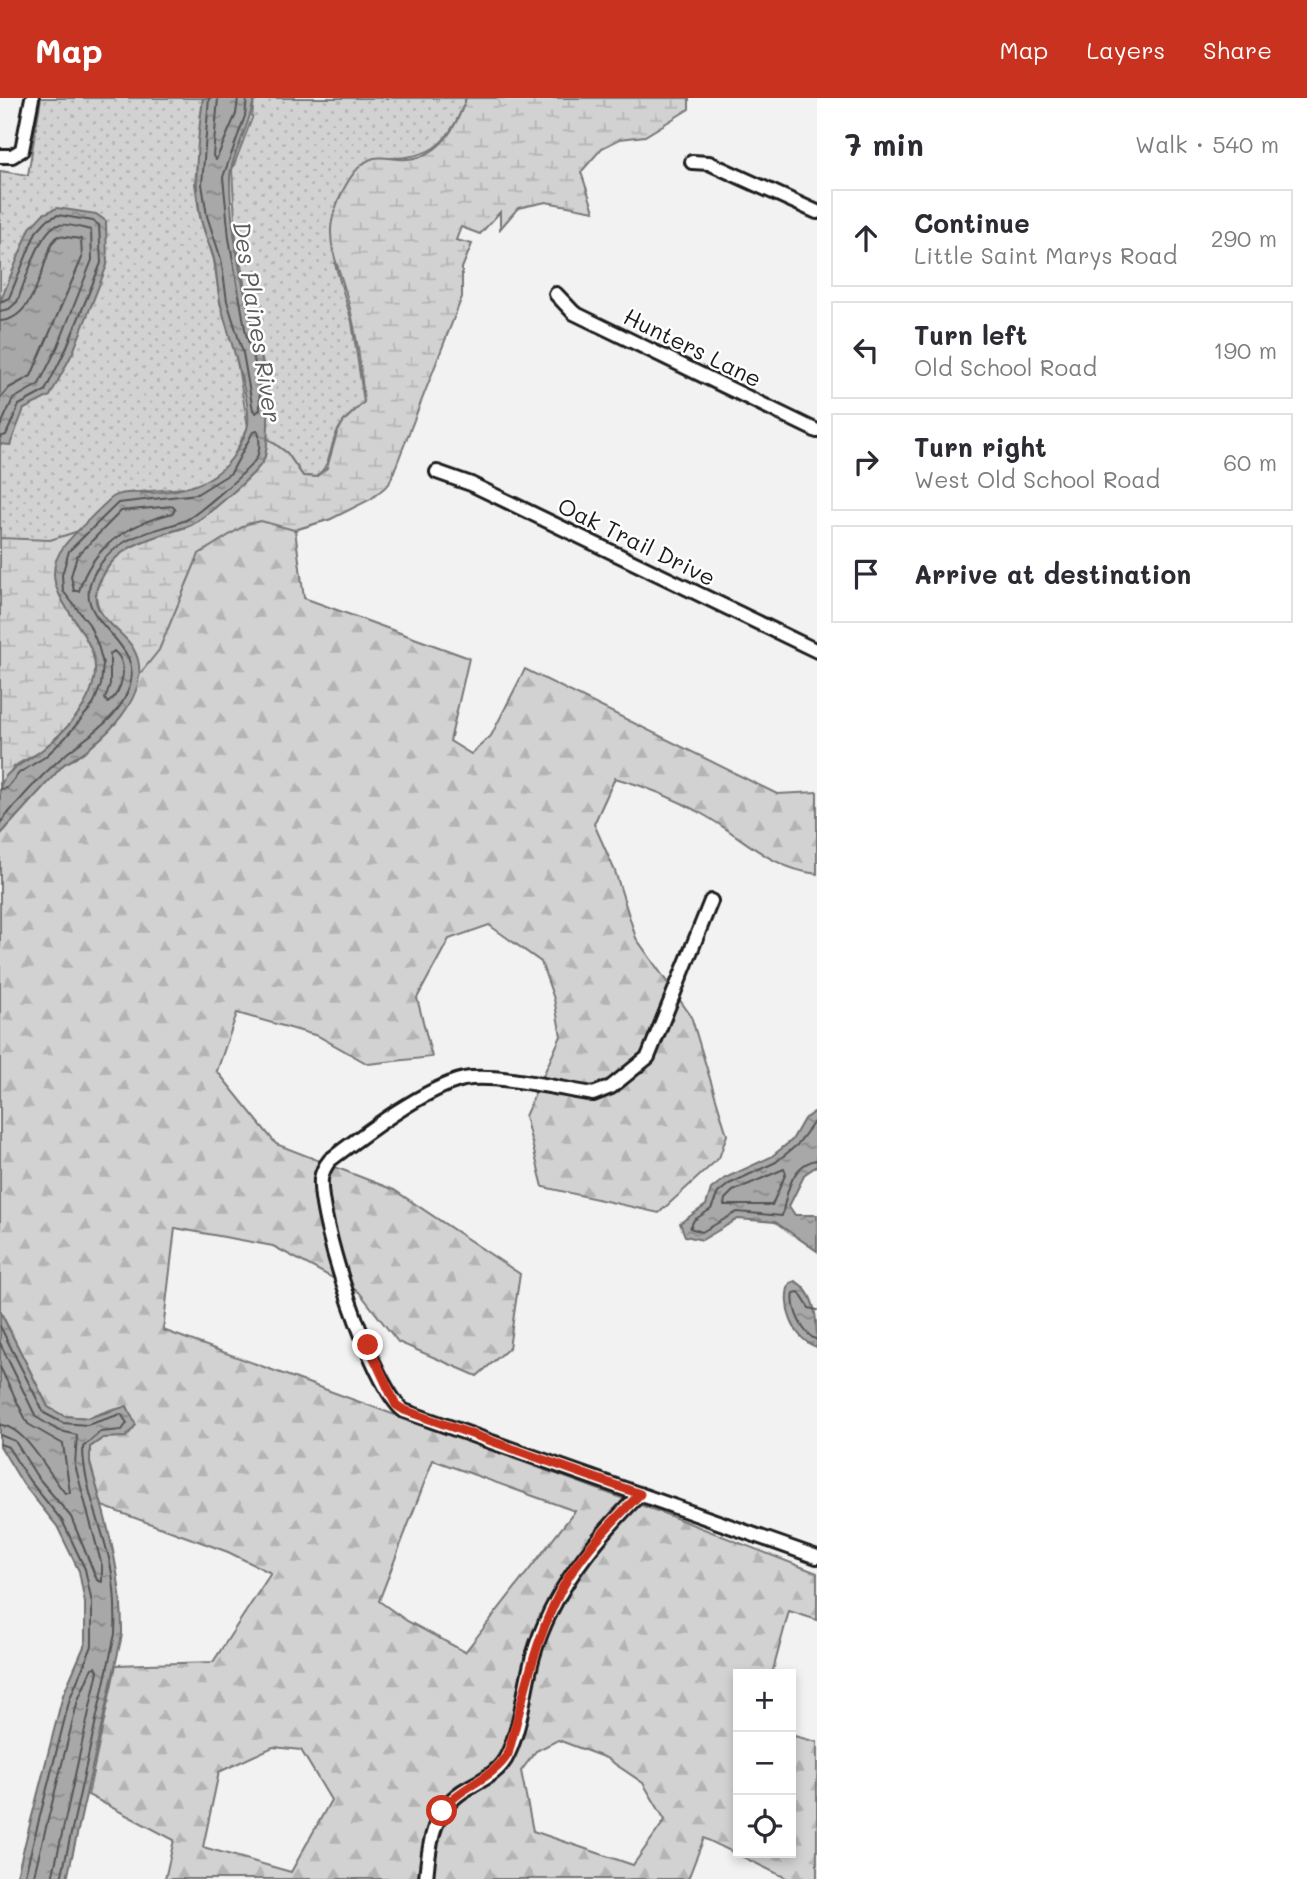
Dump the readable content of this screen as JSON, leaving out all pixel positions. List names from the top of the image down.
{
  "streets": {
    "street": ["Hunters Lane", "Oak Trail Drive"]
  },
  "water": ["Des Plaines River"],
  "page": {
    "header": "Map",
    "nav": ["Map", "Layers", "Share"],
    "heading": ["7 min", "Walk · 540 m"],
    "list": [
      ["Continue", "Little Saint Marys Road", "290 m"],
      ["Turn left", "Old School Road", "190 m"],
      ["Turn right", "West Old School Road", "60 m"],
      "Arrive at destination"
    ],
    "map_buttons": ["+", "−"]
  }
}
